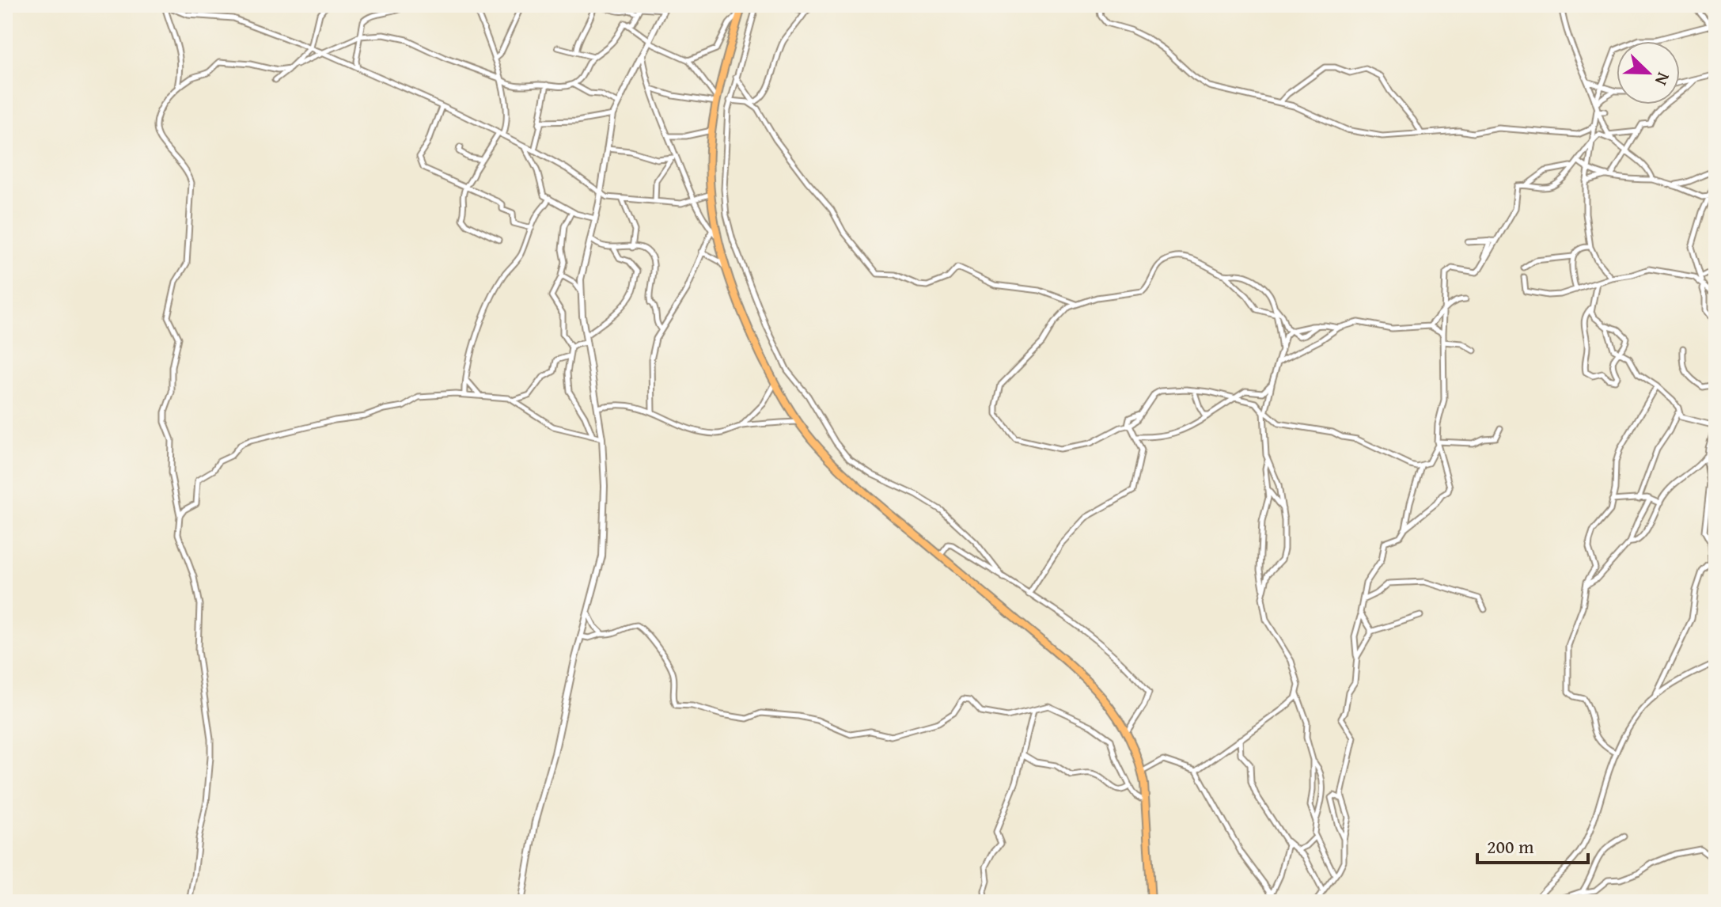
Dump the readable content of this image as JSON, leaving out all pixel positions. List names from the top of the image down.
{
  "scale_bar": "200 m",
  "north": "bottom right"
}
